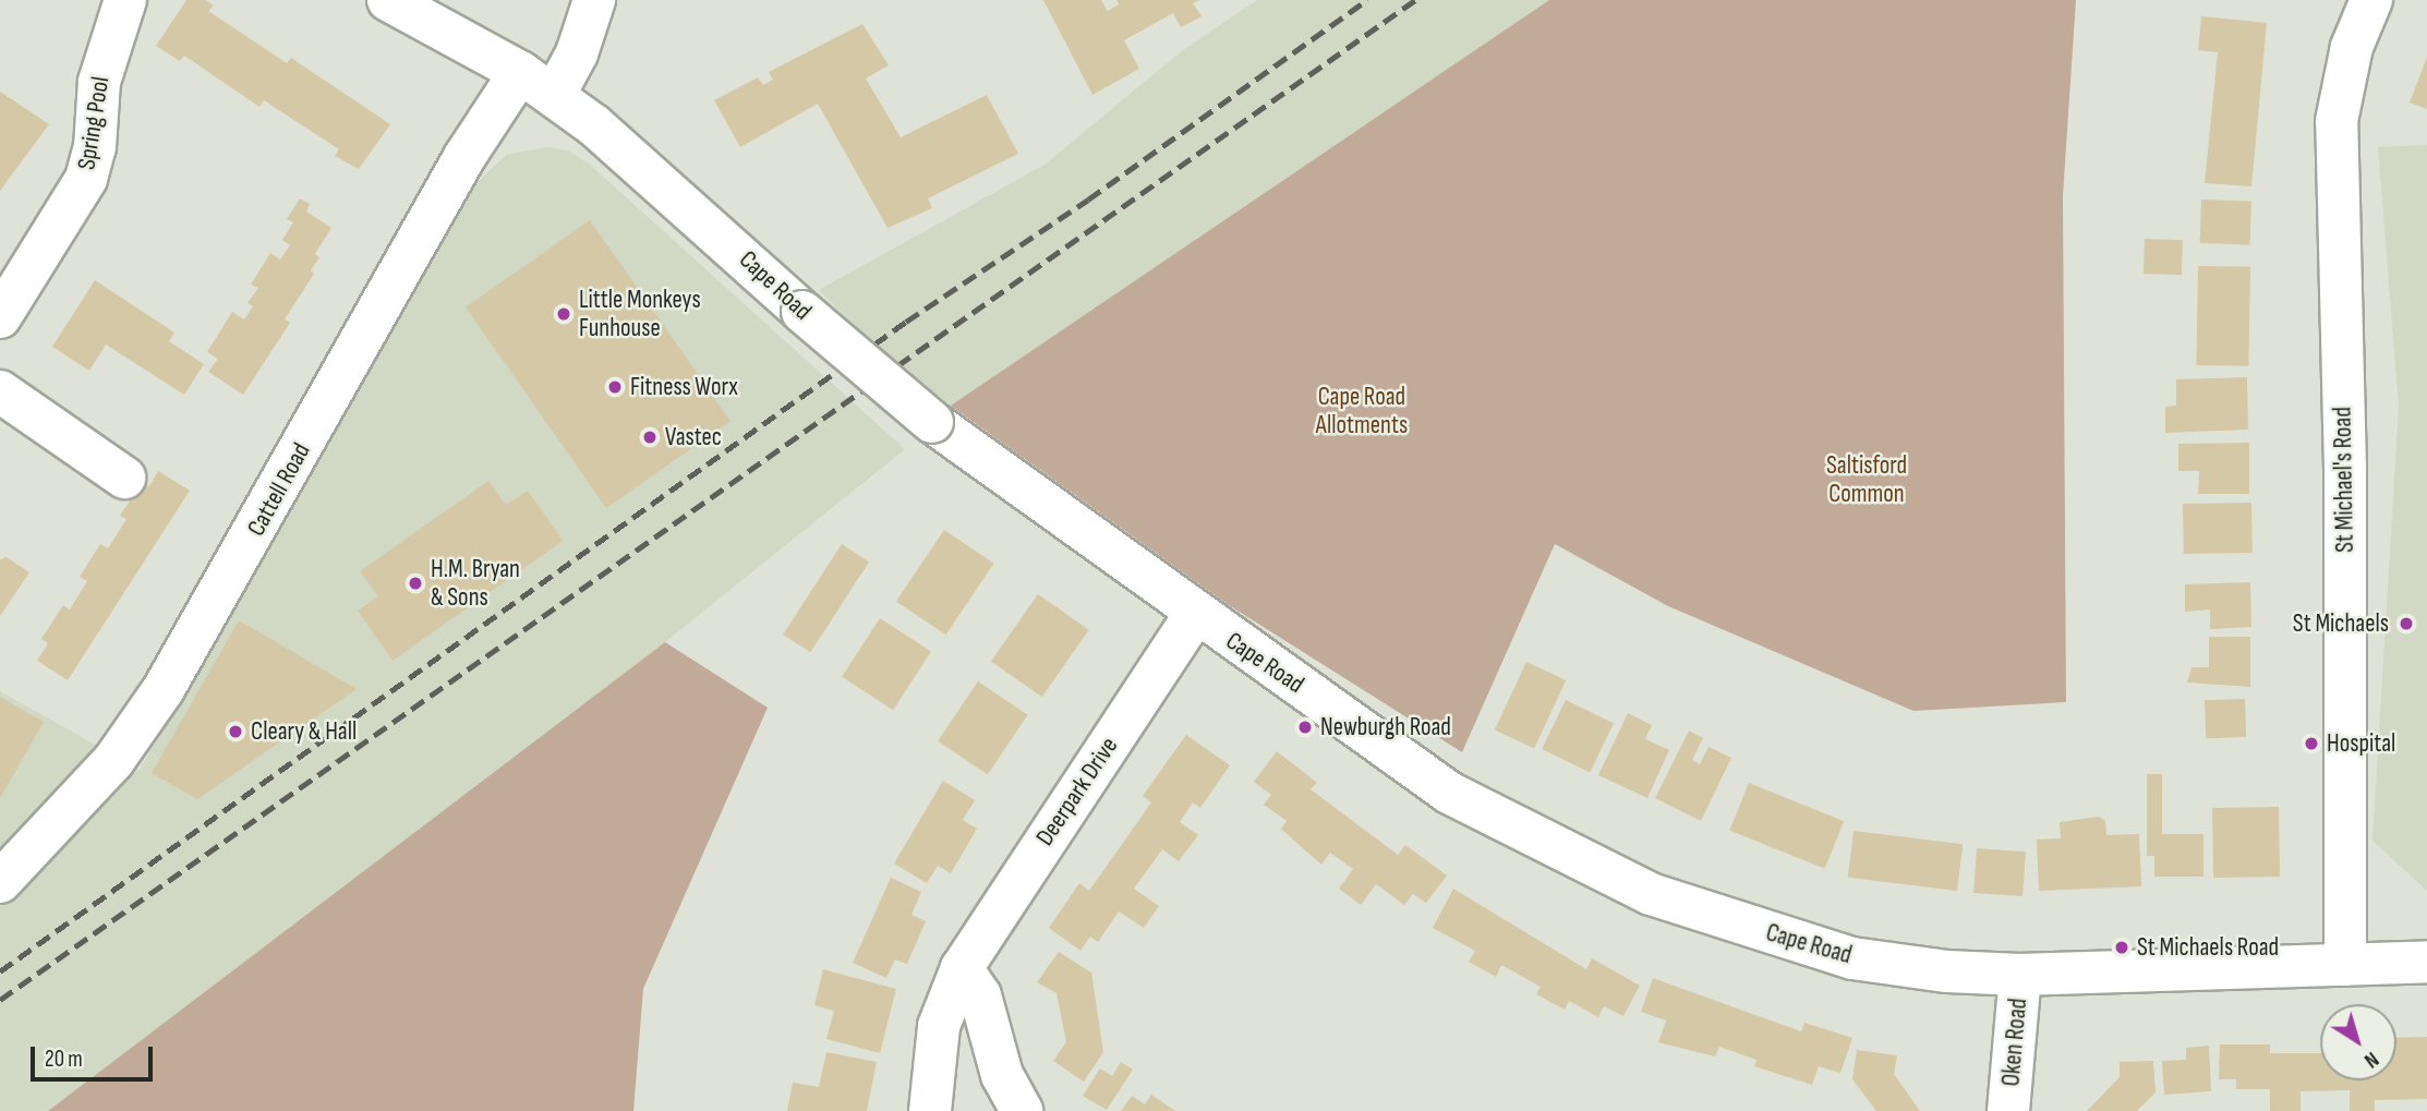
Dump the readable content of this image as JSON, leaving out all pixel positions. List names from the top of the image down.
{
  "streets": {
    "street": [
      "Spring Pool",
      "Cape Road",
      "St Michael's Road",
      "Cattell Road",
      "Deerpark Drive",
      "Oken Road"
    ]
  },
  "crossings": [
    ["Cape Road", "St Michael's Road"],
    ["Cape Road", "Cattell Road"],
    ["Cape Road", "Deerpark Drive"],
    ["Cape Road", "Oken Road"]
  ],
  "parks": ["Cape Road Allotments", "Saltisford Common"],
  "places": [
    "Little Monkeys Funhouse",
    "Fitness Worx",
    "Vastec",
    "H.M. Bryan & Sons",
    "St Michaels",
    "Newburgh Road",
    "Cleary & Hall",
    "Hospital",
    "St Michaels Road"
  ],
  "scale_bar": "20 m",
  "north": "bottom right"
}
